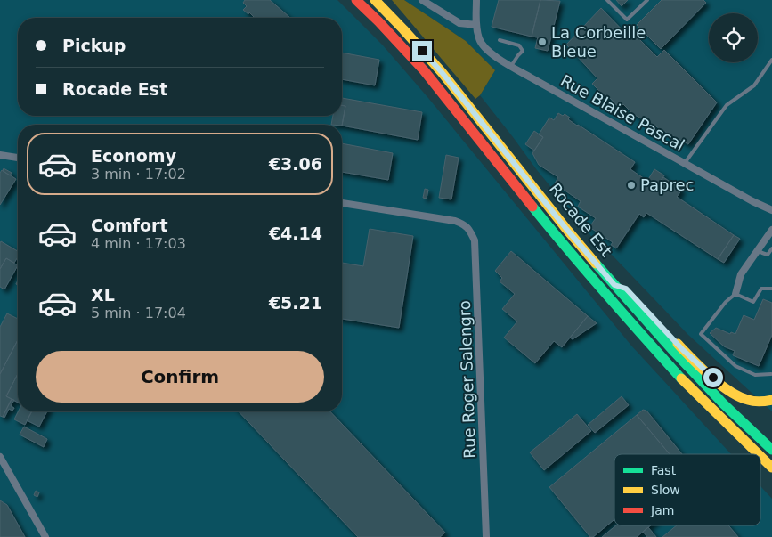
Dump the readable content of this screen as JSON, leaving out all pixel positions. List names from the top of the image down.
{
  "streets": {
    "highway": ["Rocade Est"],
    "street": ["Rue Blaise Pascal", "Rue Roger Salengro"]
  },
  "places": ["La Corbeille Bleue", "Paprec"],
  "legend": ["Fast", "Slow", "Jam"],
  "page": {
    "banner": ["Pickup", "Rocade Est"],
    "list": [
      {
        "name": "Economy",
        "note": "3 min · 17:02",
        "value": "€3.06"
      },
      {
        "name": "Comfort",
        "note": "4 min · 17:03",
        "value": "€4.14"
      },
      {
        "name": "XL",
        "note": "5 min · 17:04",
        "value": "€5.21"
      }
    ],
    "buttons": "Confirm"
  }
}
